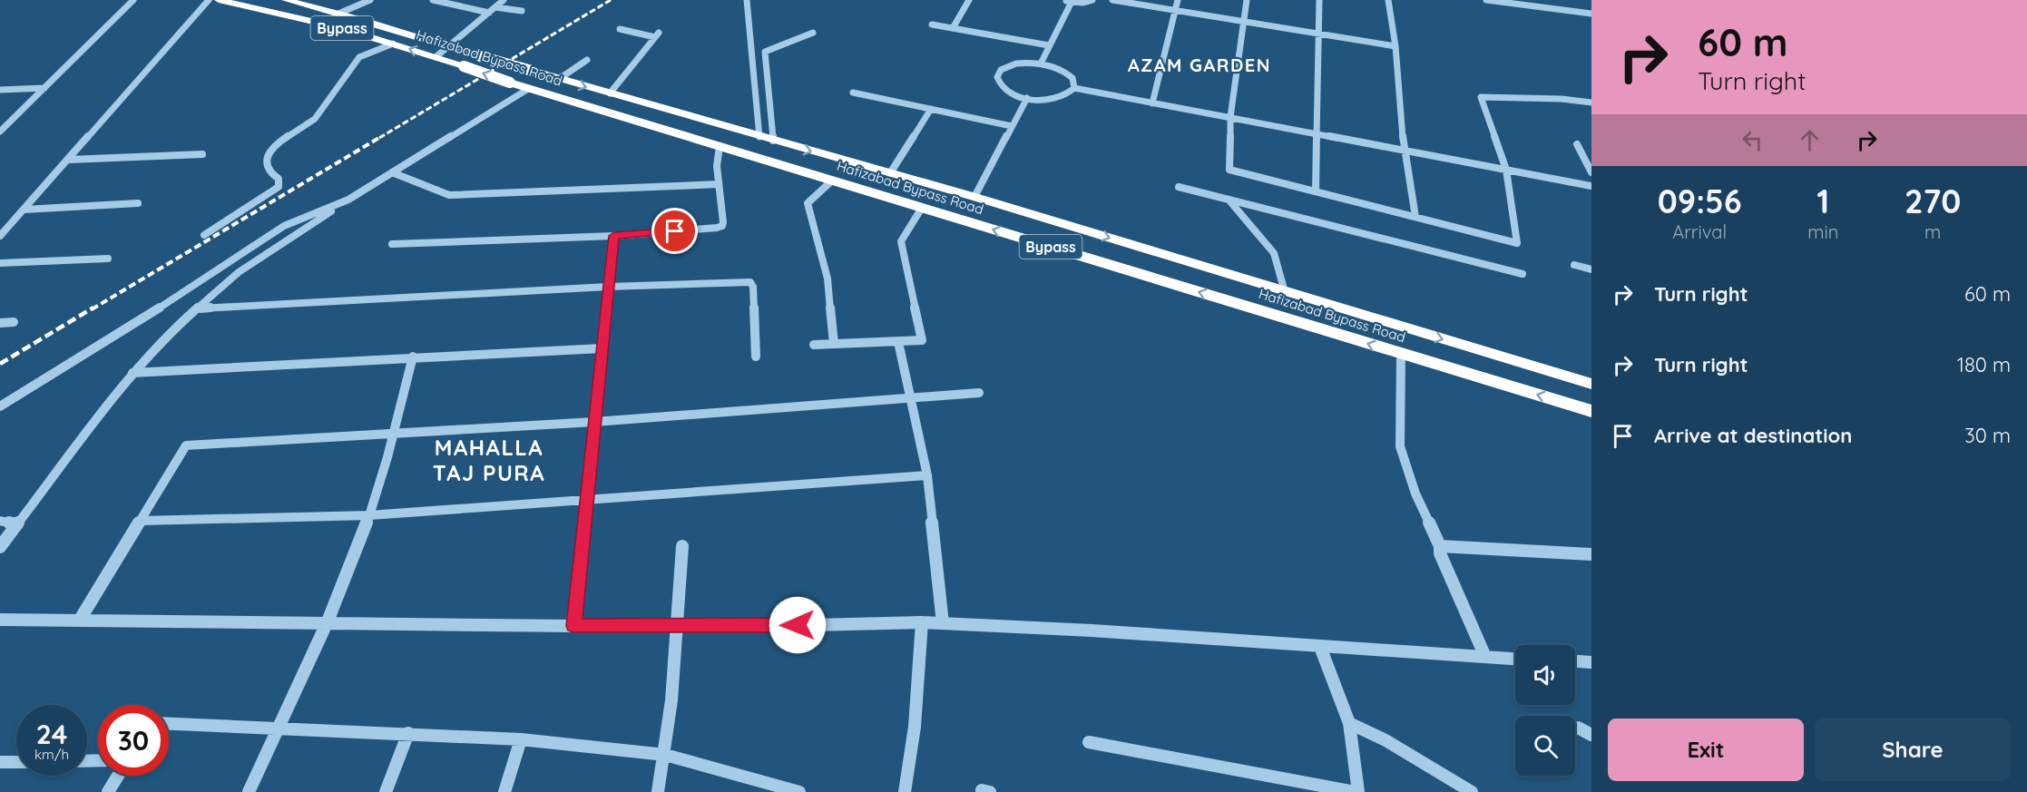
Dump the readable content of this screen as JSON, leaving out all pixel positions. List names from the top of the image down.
{
  "streets": {
    "highway": ["Bypass", "Hafizabad Bypass Road"]
  },
  "districts": ["AZAM GARDEN", "MAHALLA TAJ PURA"],
  "page": {
    "turn": ["60 m", "Turn right"],
    "eta": [
      "09:56",
      "Arrival",
      "1",
      "min",
      "270",
      "m"
    ],
    "list": [
      {
        "name": "Turn right",
        "value": "60 m"
      },
      {
        "name": "Turn right",
        "value": "180 m"
      },
      {
        "name": "Arrive at destination",
        "value": "30 m"
      }
    ],
    "speed": "24 km/h",
    "limit": "30",
    "buttons": ["Exit", "Share"]
  }
}
